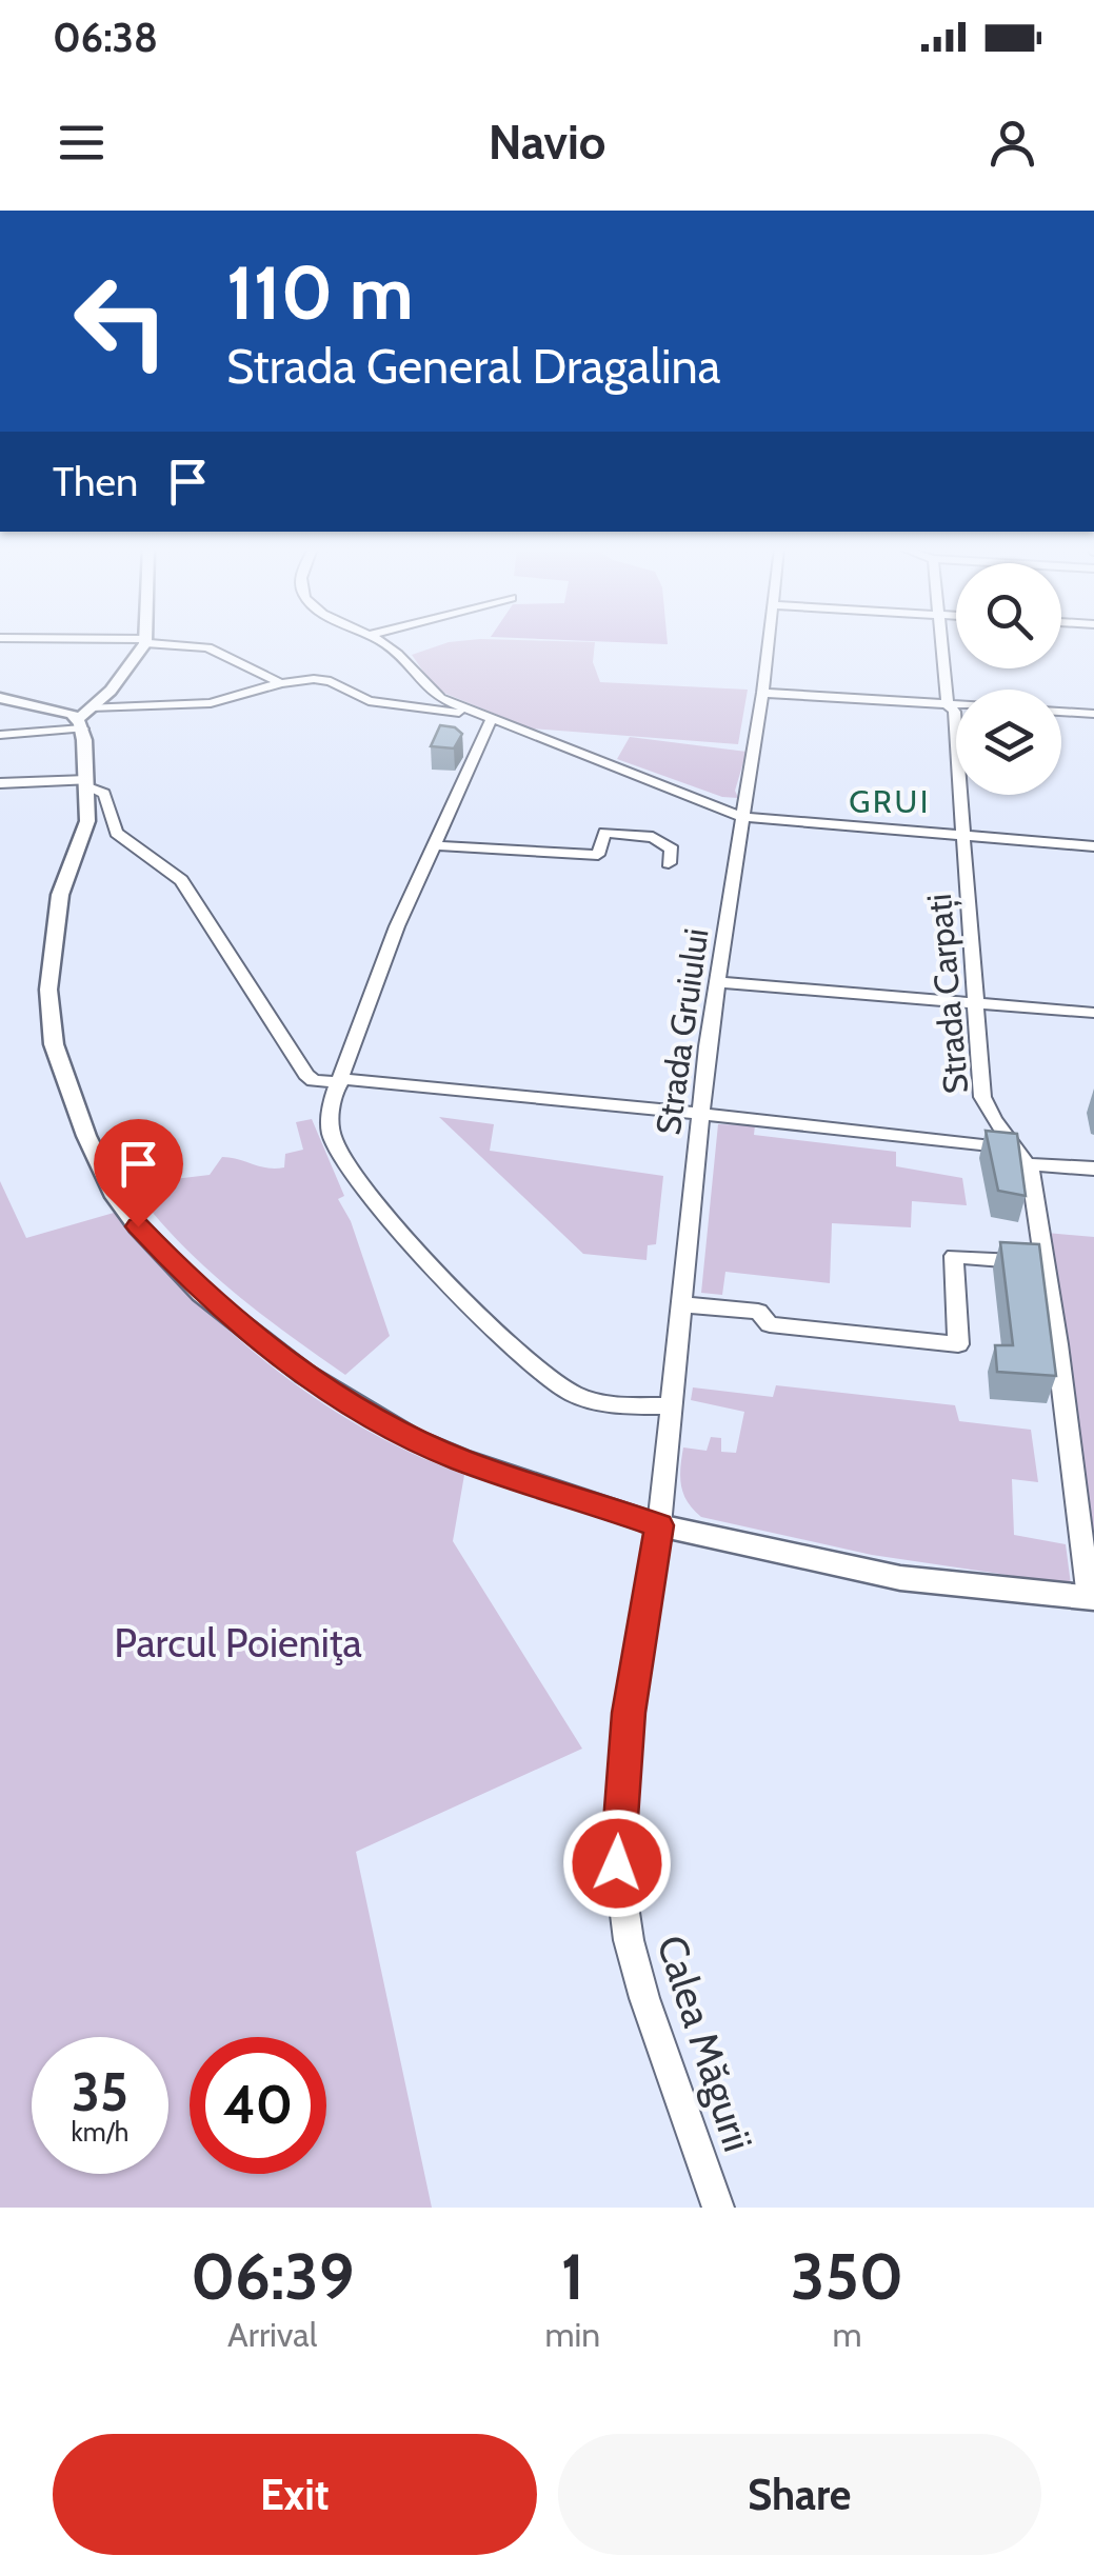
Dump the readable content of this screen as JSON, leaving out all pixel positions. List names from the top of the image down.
{
  "streets": {
    "street": ["Strada Carpați", "Strada Gruiului", "Calea Măgurii"]
  },
  "crossings": [
    ["Strada Gruiului", "Calea Măgurii"]
  ],
  "districts": ["GRUI"],
  "parks": ["Parcul Poieniţa"],
  "page": {
    "status": "06:38",
    "header": "Navio",
    "turn": ["110 m", "Strada General Dragalina"],
    "then": "Then",
    "speed": "35 km/h",
    "limit": "40",
    "eta": [
      "06:39",
      "Arrival",
      "1",
      "min",
      "350",
      "m"
    ],
    "buttons": ["Exit", "Share"]
  }
}
